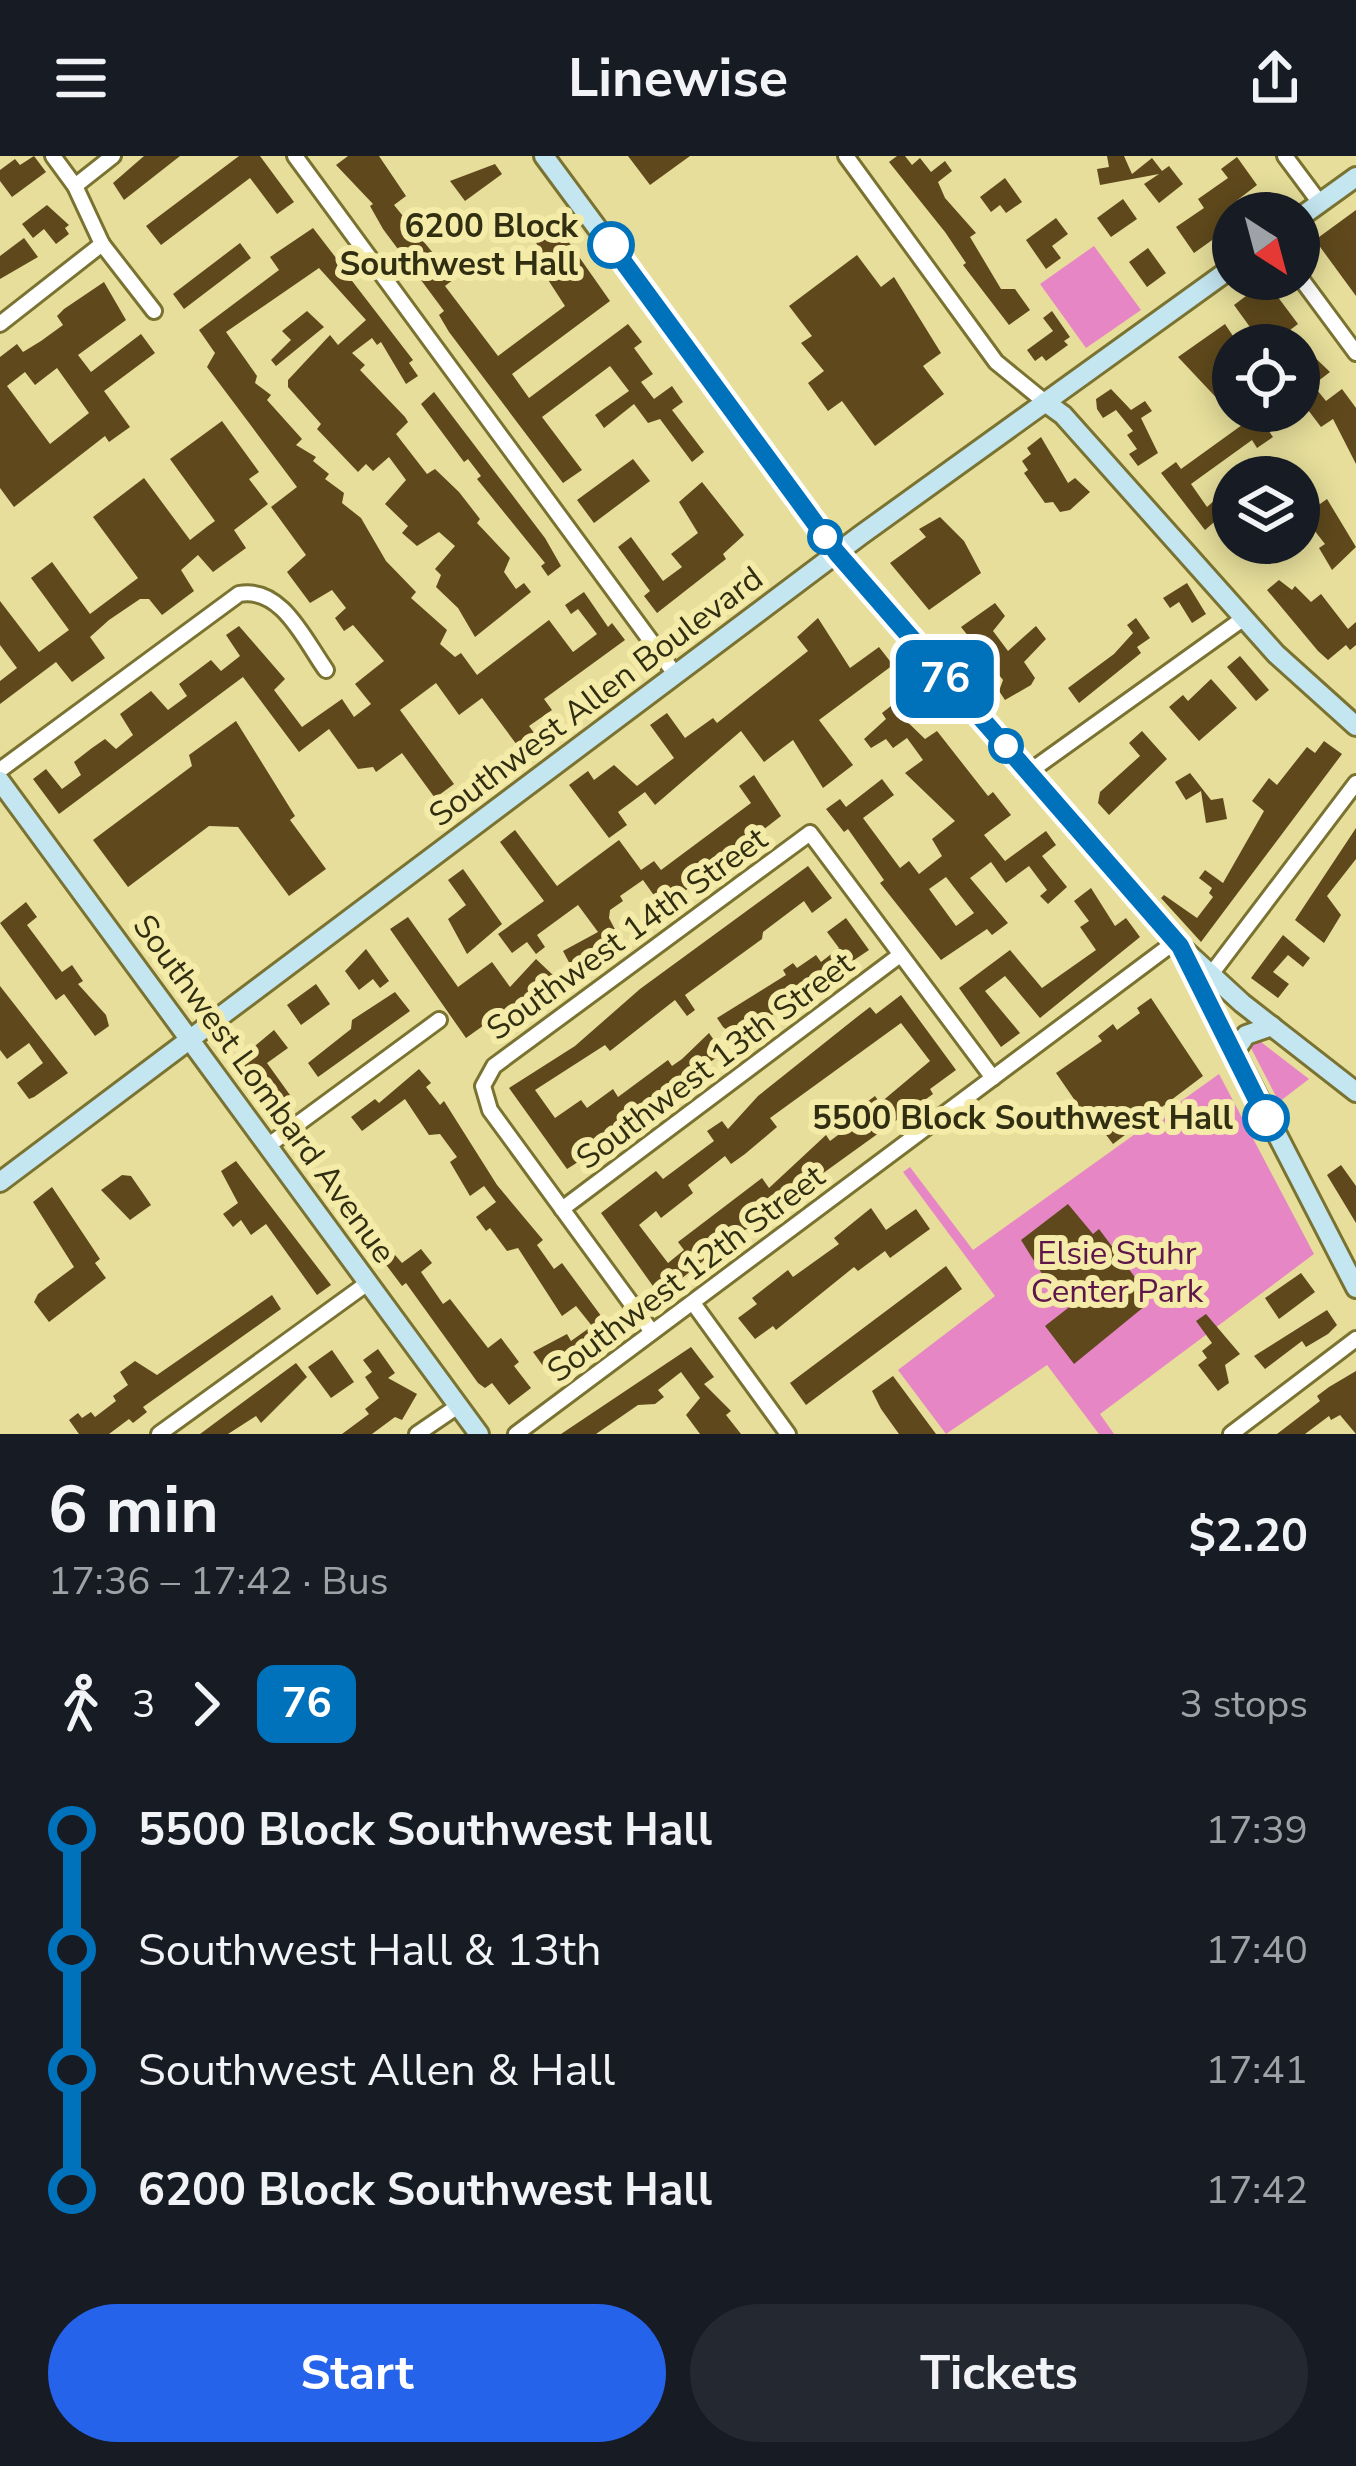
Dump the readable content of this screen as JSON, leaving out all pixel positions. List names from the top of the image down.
{
  "streets": {
    "main road": ["Southwest Allen Boulevard", "Southwest Lombard Avenue"],
    "street": ["Southwest 14th Street", "Southwest 13th Street", "Southwest 12th Street"]
  },
  "crossings": [
    ["Southwest Allen Boulevard", "Southwest Lombard Avenue"],
    ["Southwest 14th Street", "Southwest 13th Street"]
  ],
  "parks": ["Elsie Stuhr Center Park"],
  "places": ["6200 Block Southwest Hall", "5500 Block Southwest Hall"],
  "lines": ["bus line 76"],
  "north": "bottom right",
  "page": {
    "header": "Linewise",
    "on_map": "76",
    "heading": ["6 min", "17:36 – 17:42 · Bus", "$2.20"],
    "legs": ["3", "76", "3 stops"],
    "list": [
      {
        "name": "5500 Block Southwest Hall",
        "value": "17:39"
      },
      {
        "name": "Southwest Hall & 13th",
        "value": "17:40"
      },
      {
        "name": "Southwest Allen & Hall",
        "value": "17:41"
      },
      {
        "name": "6200 Block Southwest Hall",
        "value": "17:42"
      }
    ],
    "buttons": ["Start", "Tickets"]
  }
}
